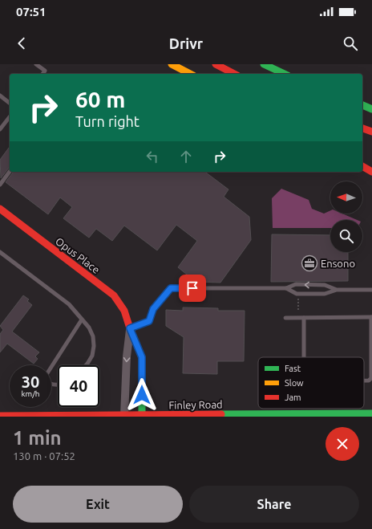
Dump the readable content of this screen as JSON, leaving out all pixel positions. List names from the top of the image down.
{
  "streets": {
    "main road": ["Opus Place", "Finley Road"]
  },
  "crossings": [
    ["Opus Place", "Finley Road"]
  ],
  "places": {
    "office": ["Ensono"]
  },
  "legend": ["Fast", "Slow", "Jam"],
  "north": "left",
  "page": {
    "status": "07:51",
    "header": "Drivr",
    "turn": ["60 m", "Turn right"],
    "speed": "30 km/h",
    "limit": "40",
    "heading": ["1 min", "130 m · 07:52"],
    "buttons": ["Exit", "Share"]
  }
}
